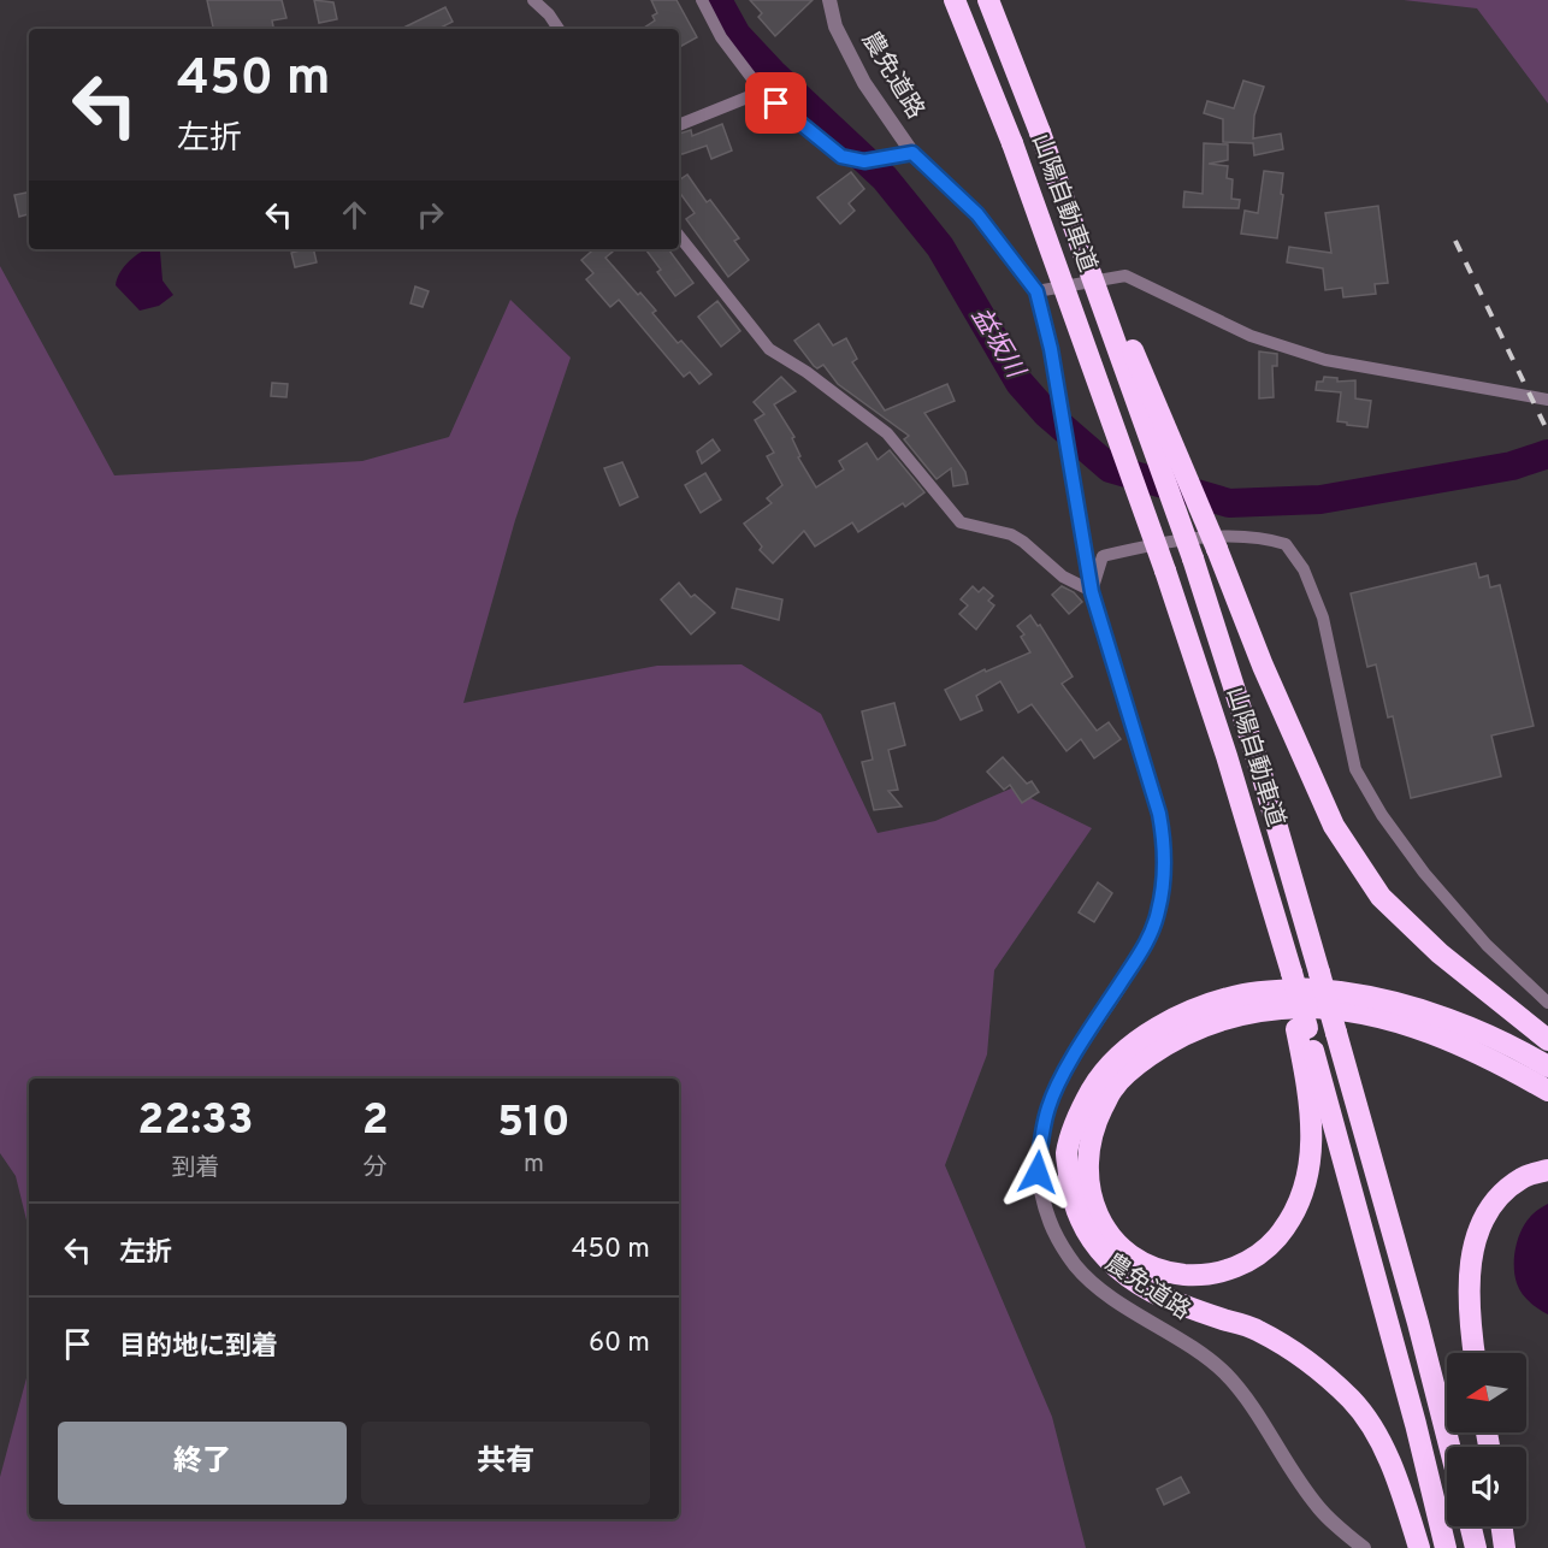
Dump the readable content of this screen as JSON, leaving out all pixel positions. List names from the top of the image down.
{
  "streets": {
    "highway": ["山陽自動車道"],
    "street": ["農免道路"]
  },
  "water": ["益坂川"],
  "north": "left",
  "page": {
    "turn": ["450 m", "左折"],
    "eta": [
      "22:33",
      "到着",
      "2",
      "分",
      "510",
      "m"
    ],
    "list": [
      {
        "name": "左折",
        "value": "450 m"
      },
      {
        "name": "目的地に到着",
        "value": "60 m"
      }
    ],
    "buttons": ["終了", "共有"]
  }
}
